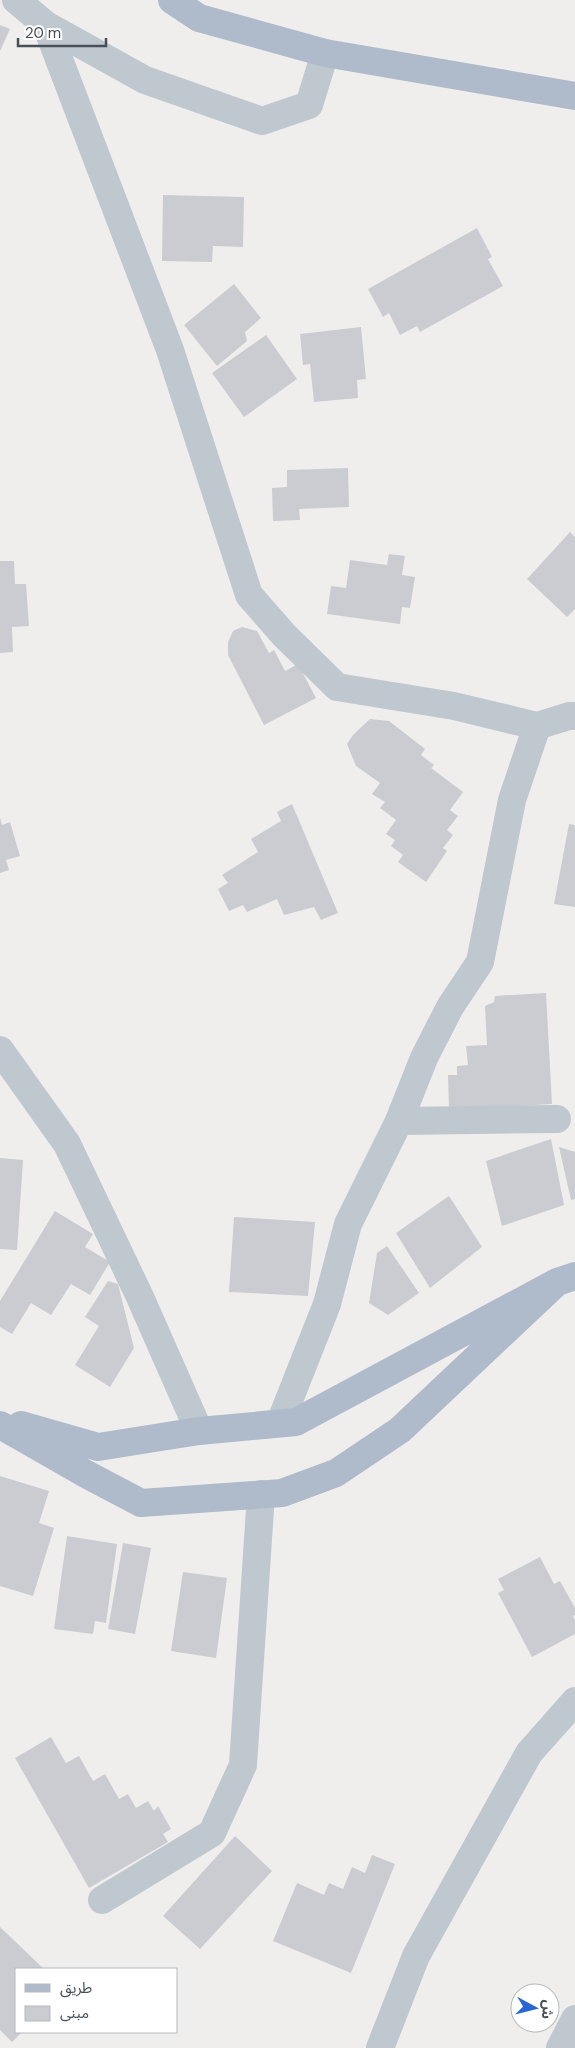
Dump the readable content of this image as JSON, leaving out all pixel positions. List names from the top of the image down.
{
  "legend": ["طريق", "مبنى"],
  "scale_bar": "20 m",
  "north": "right"
}
